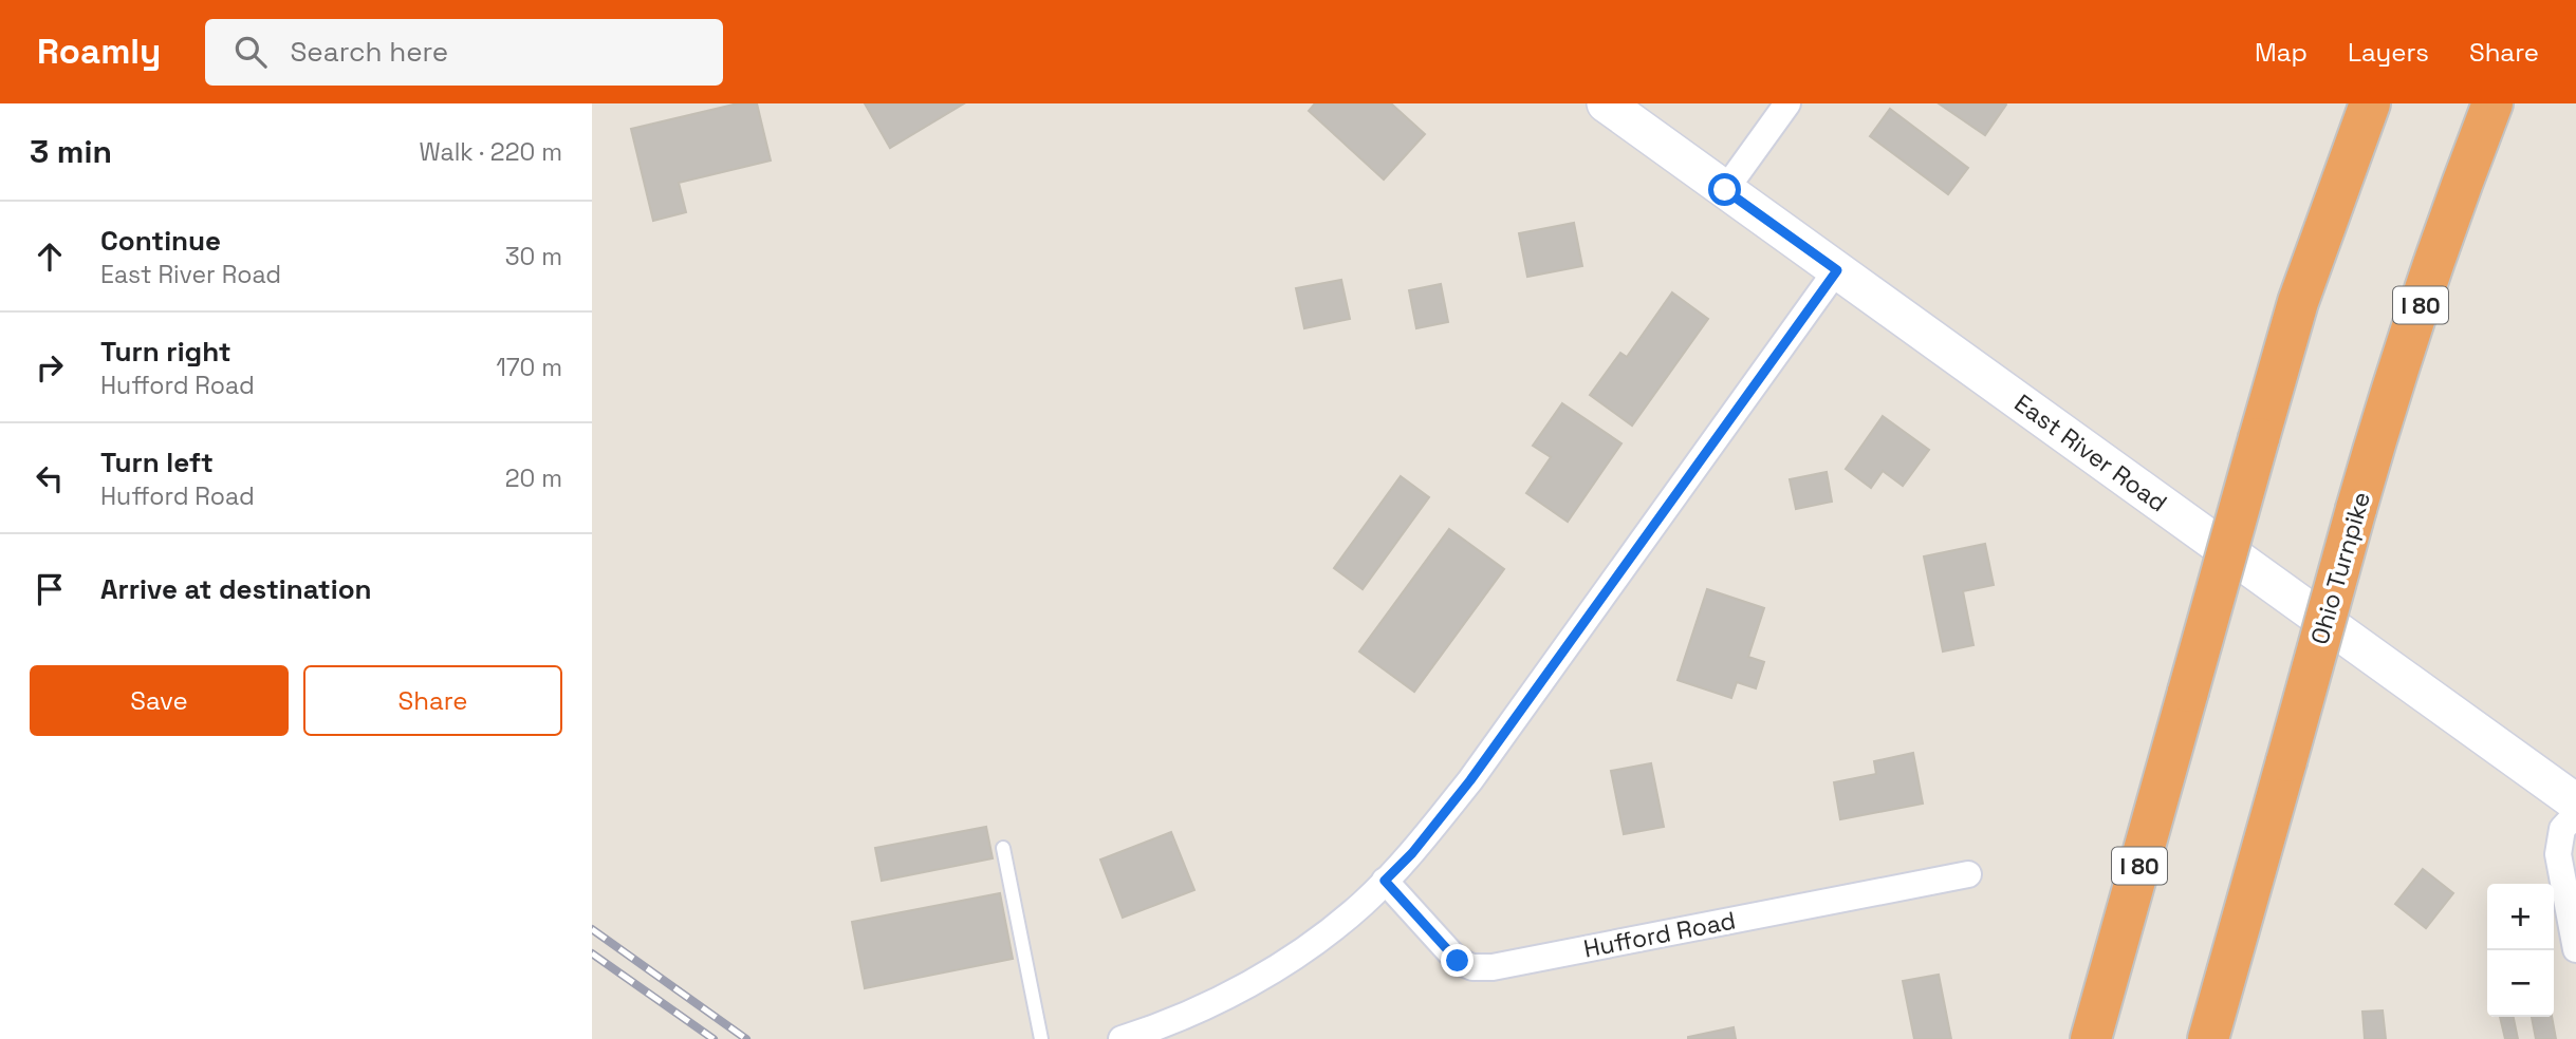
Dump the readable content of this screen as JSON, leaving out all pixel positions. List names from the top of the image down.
{
  "streets": {
    "highway": ["I 80", "Ohio Turnpike"],
    "main road": ["East River Road"],
    "street": ["Hufford Road"]
  },
  "page": {
    "header": "Roamly",
    "search": "Search here",
    "nav": ["Map", "Layers", "Share"],
    "heading": ["3 min", "Walk · 220 m"],
    "list": [
      ["Continue", "East River Road", "30 m"],
      ["Turn right", "Hufford Road", "170 m"],
      ["Turn left", "Hufford Road", "20 m"],
      "Arrive at destination"
    ],
    "buttons": ["Save", "Share"],
    "map_buttons": ["+", "−"]
  }
}
